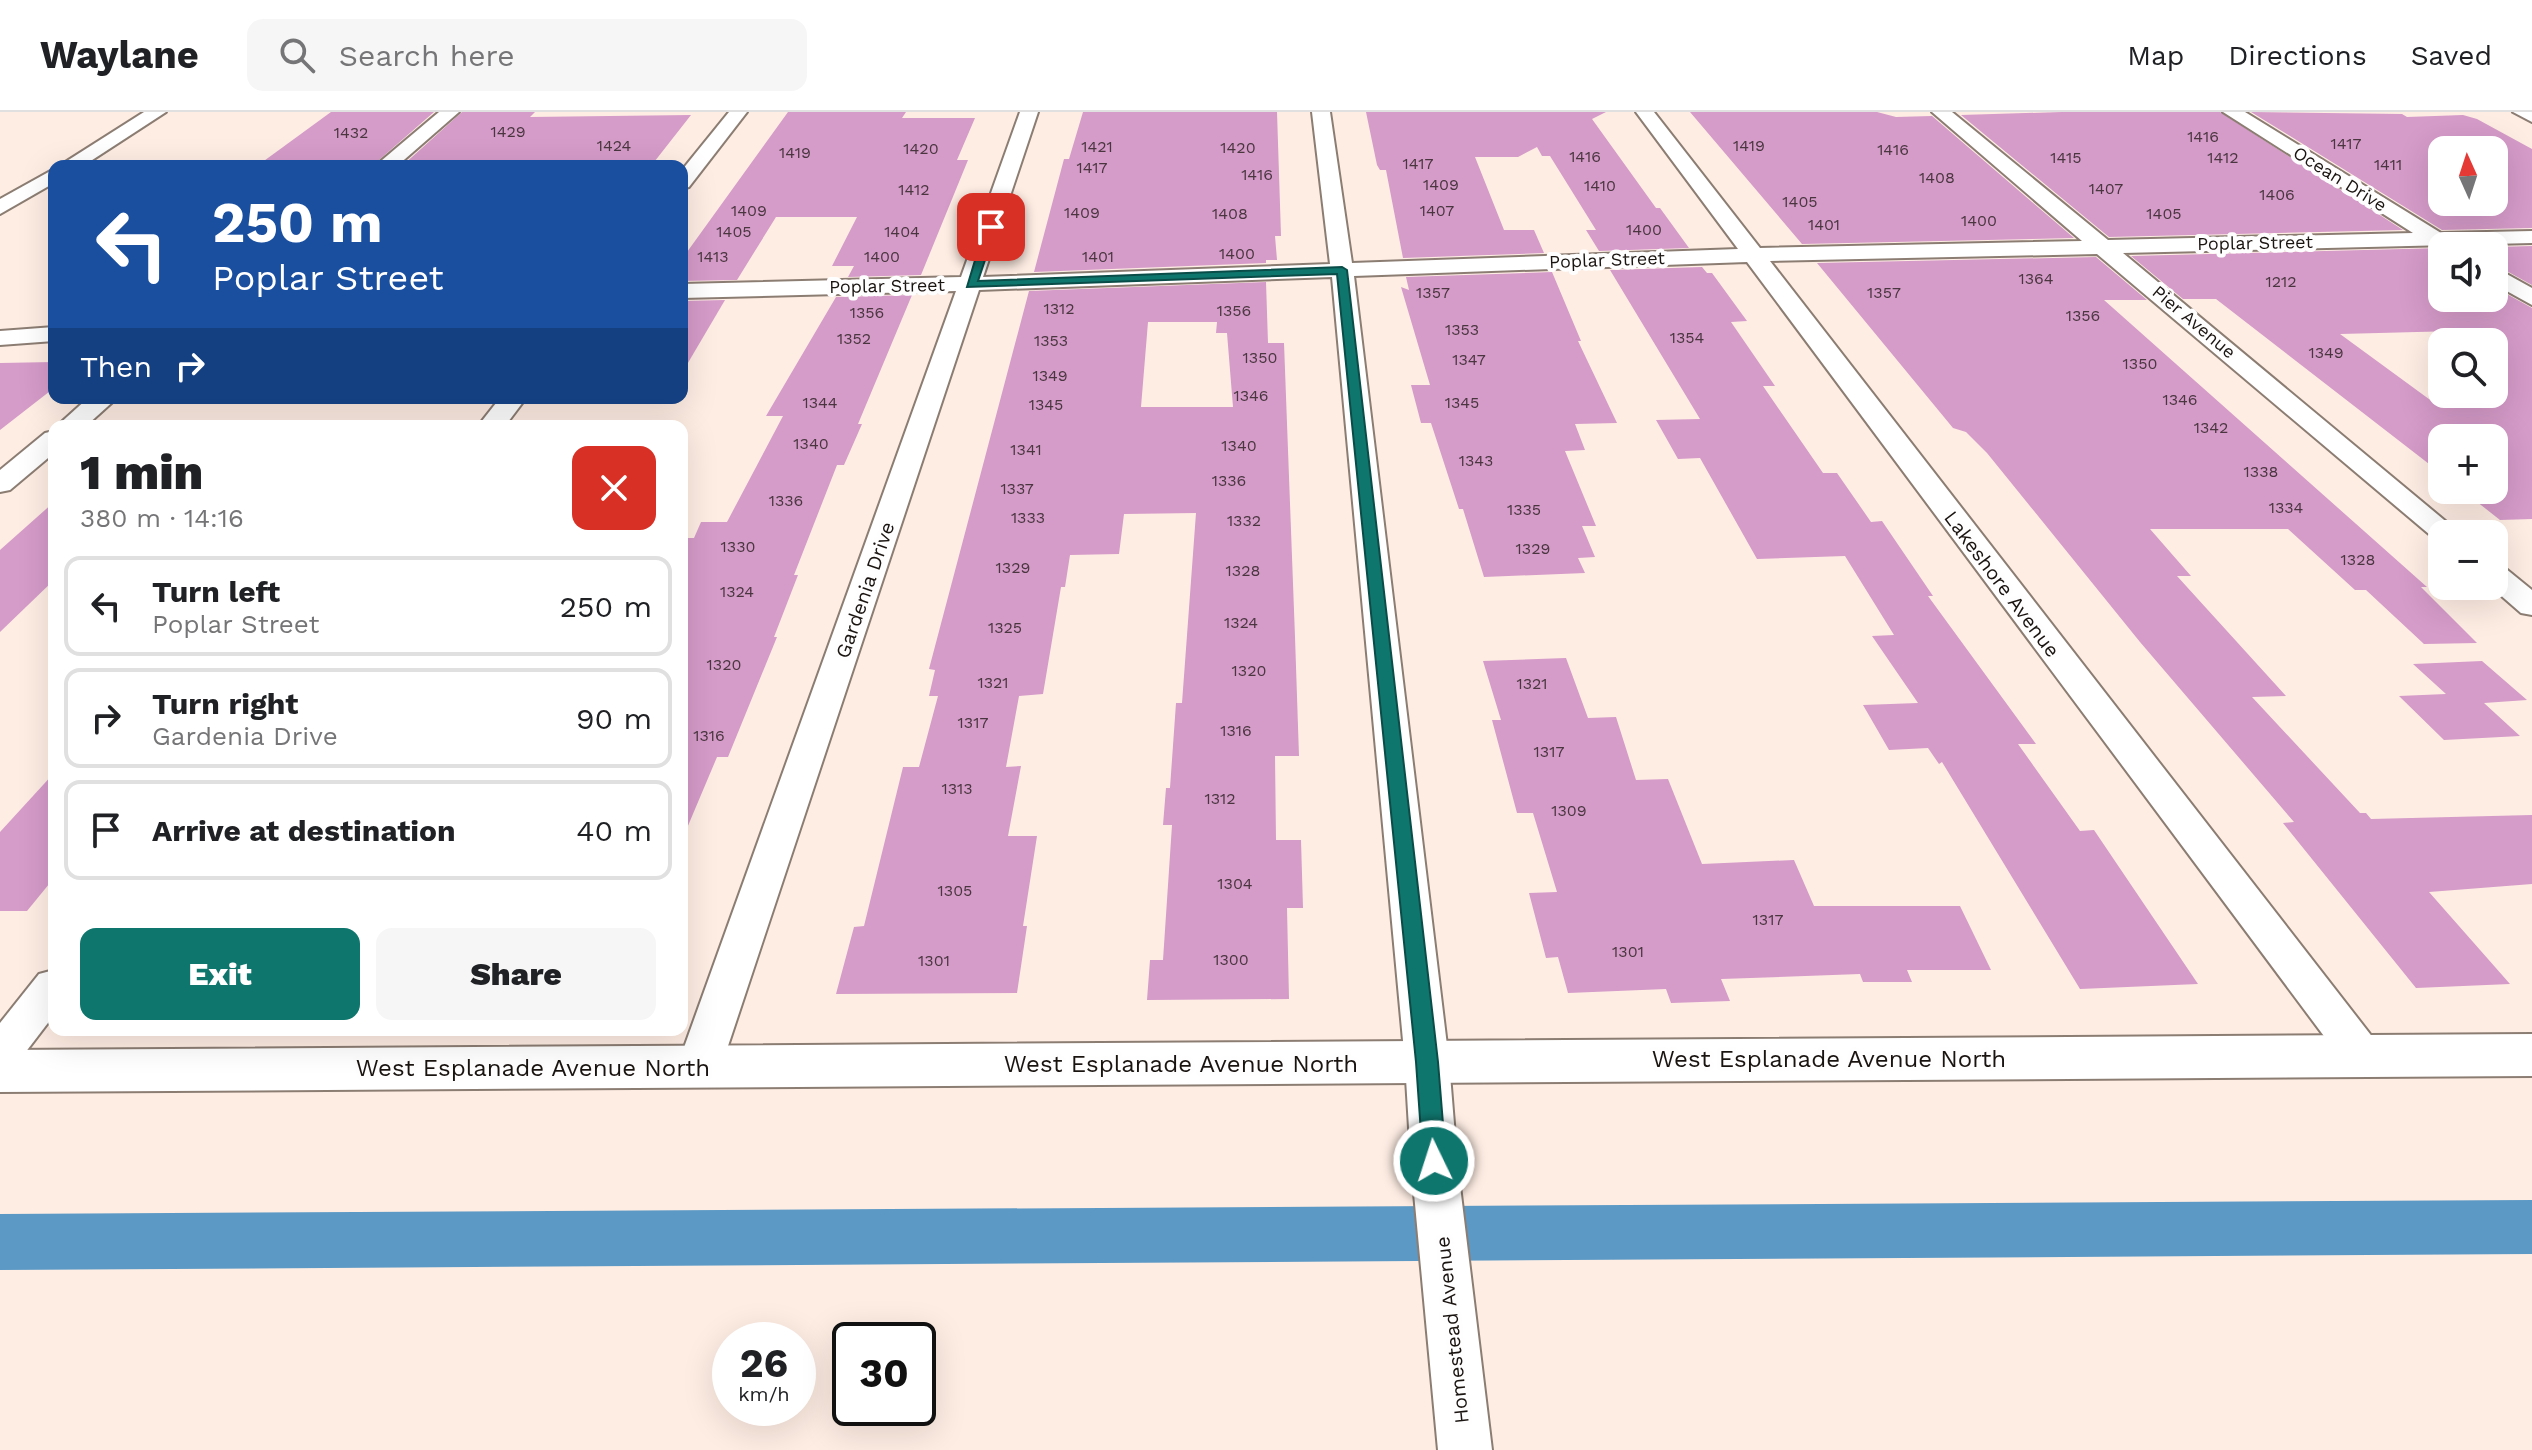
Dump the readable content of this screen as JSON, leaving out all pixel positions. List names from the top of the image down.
{
  "streets": {
    "main road": ["West Esplanade Avenue North"],
    "street": [
      "Ocean Drive",
      "Poplar Street",
      "Pier Avenue",
      "Lakeshore Avenue",
      "Gardenia Drive",
      "Homestead Avenue"
    ]
  },
  "crossings": [
    ["Poplar Street", "Pier Avenue"],
    ["Poplar Street", "Lakeshore Avenue"],
    ["Poplar Street", "Gardenia Drive"],
    ["Poplar Street", "Homestead Avenue"],
    ["Lakeshore Avenue", "West Esplanade Avenue North"],
    ["Gardenia Drive", "West Esplanade Avenue North"],
    ["West Esplanade Avenue North", "Homestead Avenue"]
  ],
  "house_numbers": [
    "1429",
    "1432",
    "1416",
    "1417",
    "1424",
    "1419",
    "1421",
    "1420",
    "1420",
    "1416",
    "1419",
    "1416",
    "1415",
    "1412",
    "1417",
    "1411",
    "1417",
    "1416",
    "1408",
    "1409",
    "1410",
    "1407",
    "1412",
    "1406",
    "1405",
    "1409",
    "1407",
    "1409",
    "1408",
    "1405",
    "1400",
    "1401",
    "1400",
    "1405",
    "1404",
    "1400",
    "1413",
    "1400",
    "1401",
    "1364",
    "1212",
    "1357",
    "1357",
    "1312",
    "1356",
    "1356",
    "1356",
    "1353",
    "1354",
    "1352",
    "1353",
    "1349",
    "1350",
    "1347",
    "1350",
    "1349",
    "1346",
    "1346",
    "1344",
    "1345",
    "1345",
    "1342",
    "1340",
    "1340",
    "1341",
    "1343",
    "1338",
    "1336",
    "1337",
    "1336",
    "1334",
    "1335",
    "1333",
    "1332",
    "1330",
    "1329",
    "1328",
    "1329",
    "1328",
    "1324",
    "1324",
    "1325",
    "1320",
    "1320",
    "1321",
    "1321",
    "1317",
    "1316",
    "1316",
    "1317",
    "1313",
    "1312",
    "1309",
    "1304",
    "1305",
    "1317",
    "1301",
    "1300",
    "1301"
  ],
  "north": "top",
  "page": {
    "header": "Waylane",
    "search": "Search here",
    "nav": ["Map", "Directions", "Saved"],
    "map_buttons": ["+", "−"],
    "turn": ["250 m", "Poplar Street"],
    "then": "Then",
    "heading": ["1 min", "380 m · 14:16"],
    "list": [
      {
        "name": "Turn left",
        "note": "Poplar Street",
        "value": "250 m"
      },
      {
        "name": "Turn right",
        "note": "Gardenia Drive",
        "value": "90 m"
      },
      {
        "name": "Arrive at destination",
        "value": "40 m"
      }
    ],
    "buttons": ["Exit", "Share"],
    "speed": "26 km/h",
    "limit": "30"
  }
}
